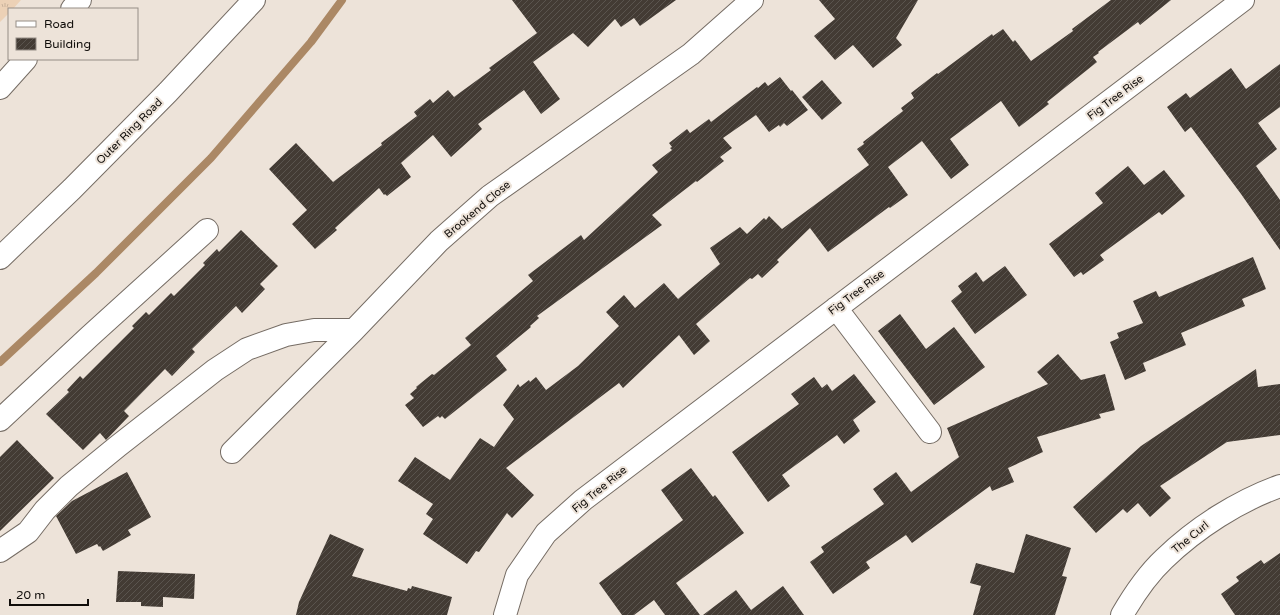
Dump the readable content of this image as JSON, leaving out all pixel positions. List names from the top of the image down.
{
  "streets": {
    "main road": [
      "Fig Tree Rise",
      "Outer Ring Road",
      "Brookend Close",
      "The Curl"
    ]
  },
  "legend": ["Road", "Building"],
  "scale_bar": "20 m"
}
